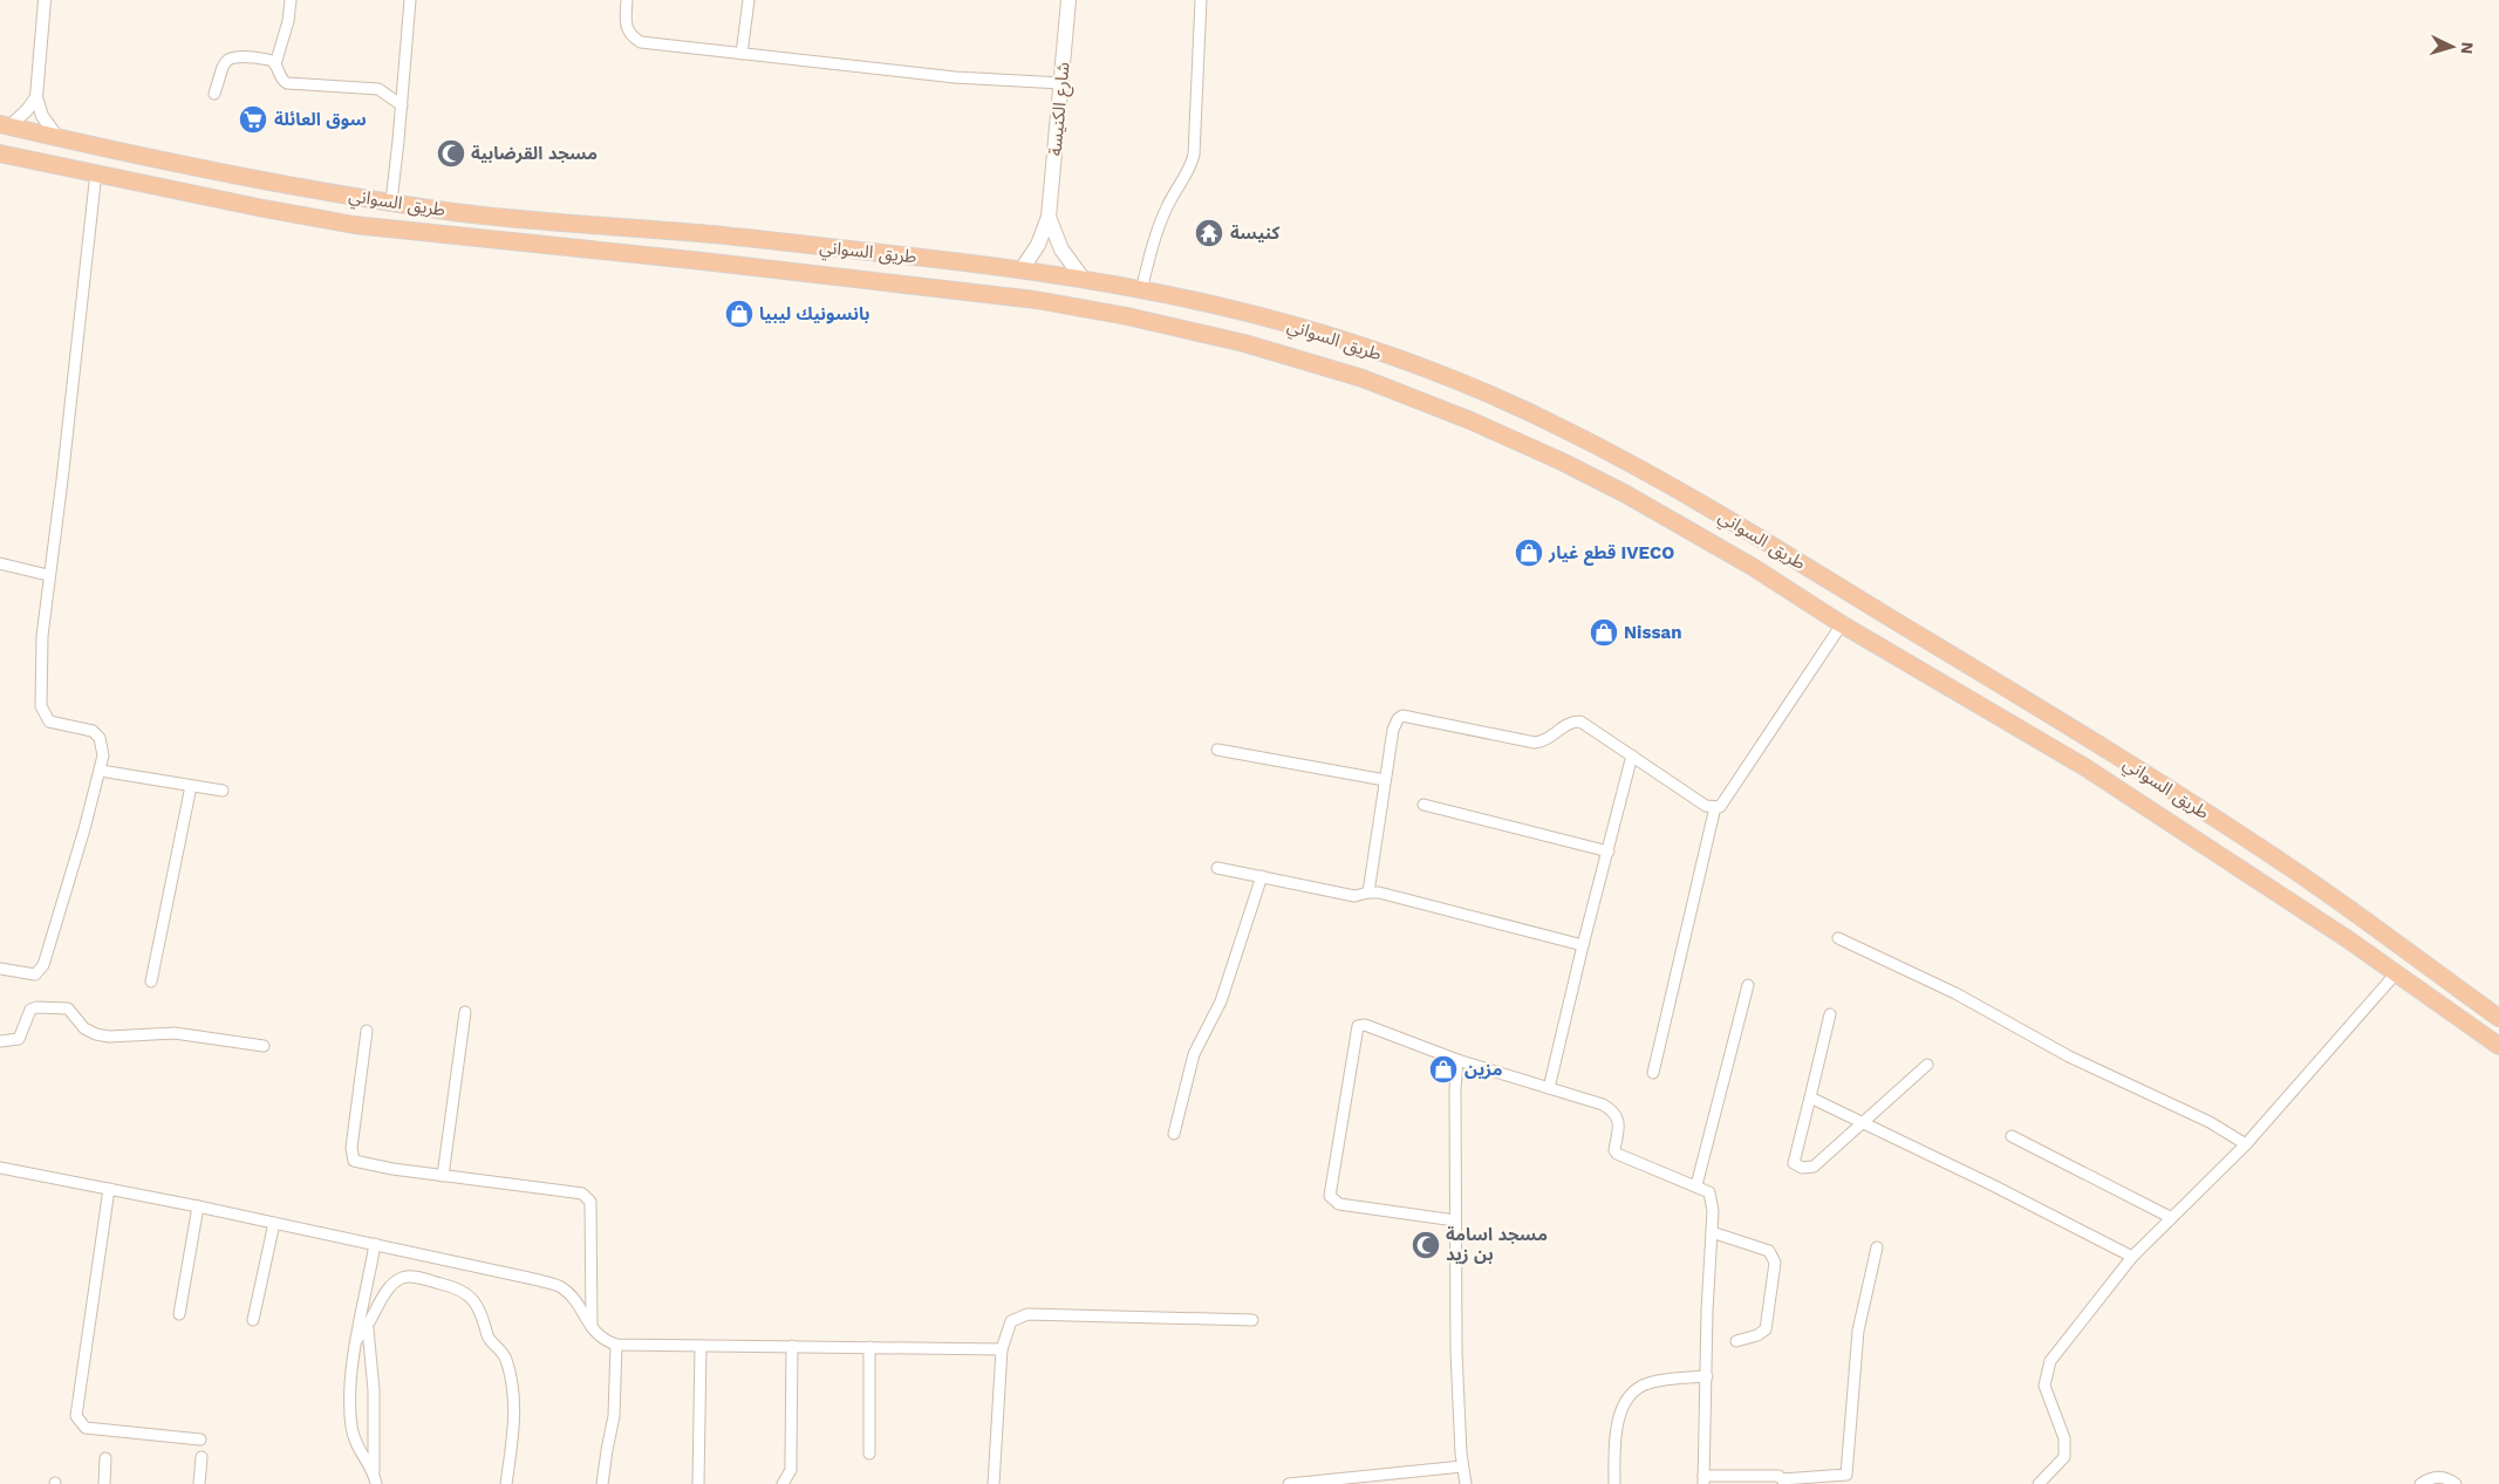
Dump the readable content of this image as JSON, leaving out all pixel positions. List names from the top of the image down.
{
  "streets": {
    "highway": ["طريق السواني"],
    "main road": ["شارع الكنيسة"]
  },
  "crossings": [
    ["شارع الكنيسة", "طريق السواني"]
  ],
  "places": {
    "supermarket": ["سوق العائلة"],
    "mosque": ["مسجد القرضابية", "مسجد اسامة بن زيد"],
    "temple": ["كنيسة"],
    "shop": [
      "بانسونيك ليبيا",
      "قطع غيار IVECO",
      "Nissan",
      "مزين"
    ]
  },
  "north": "right"
}
